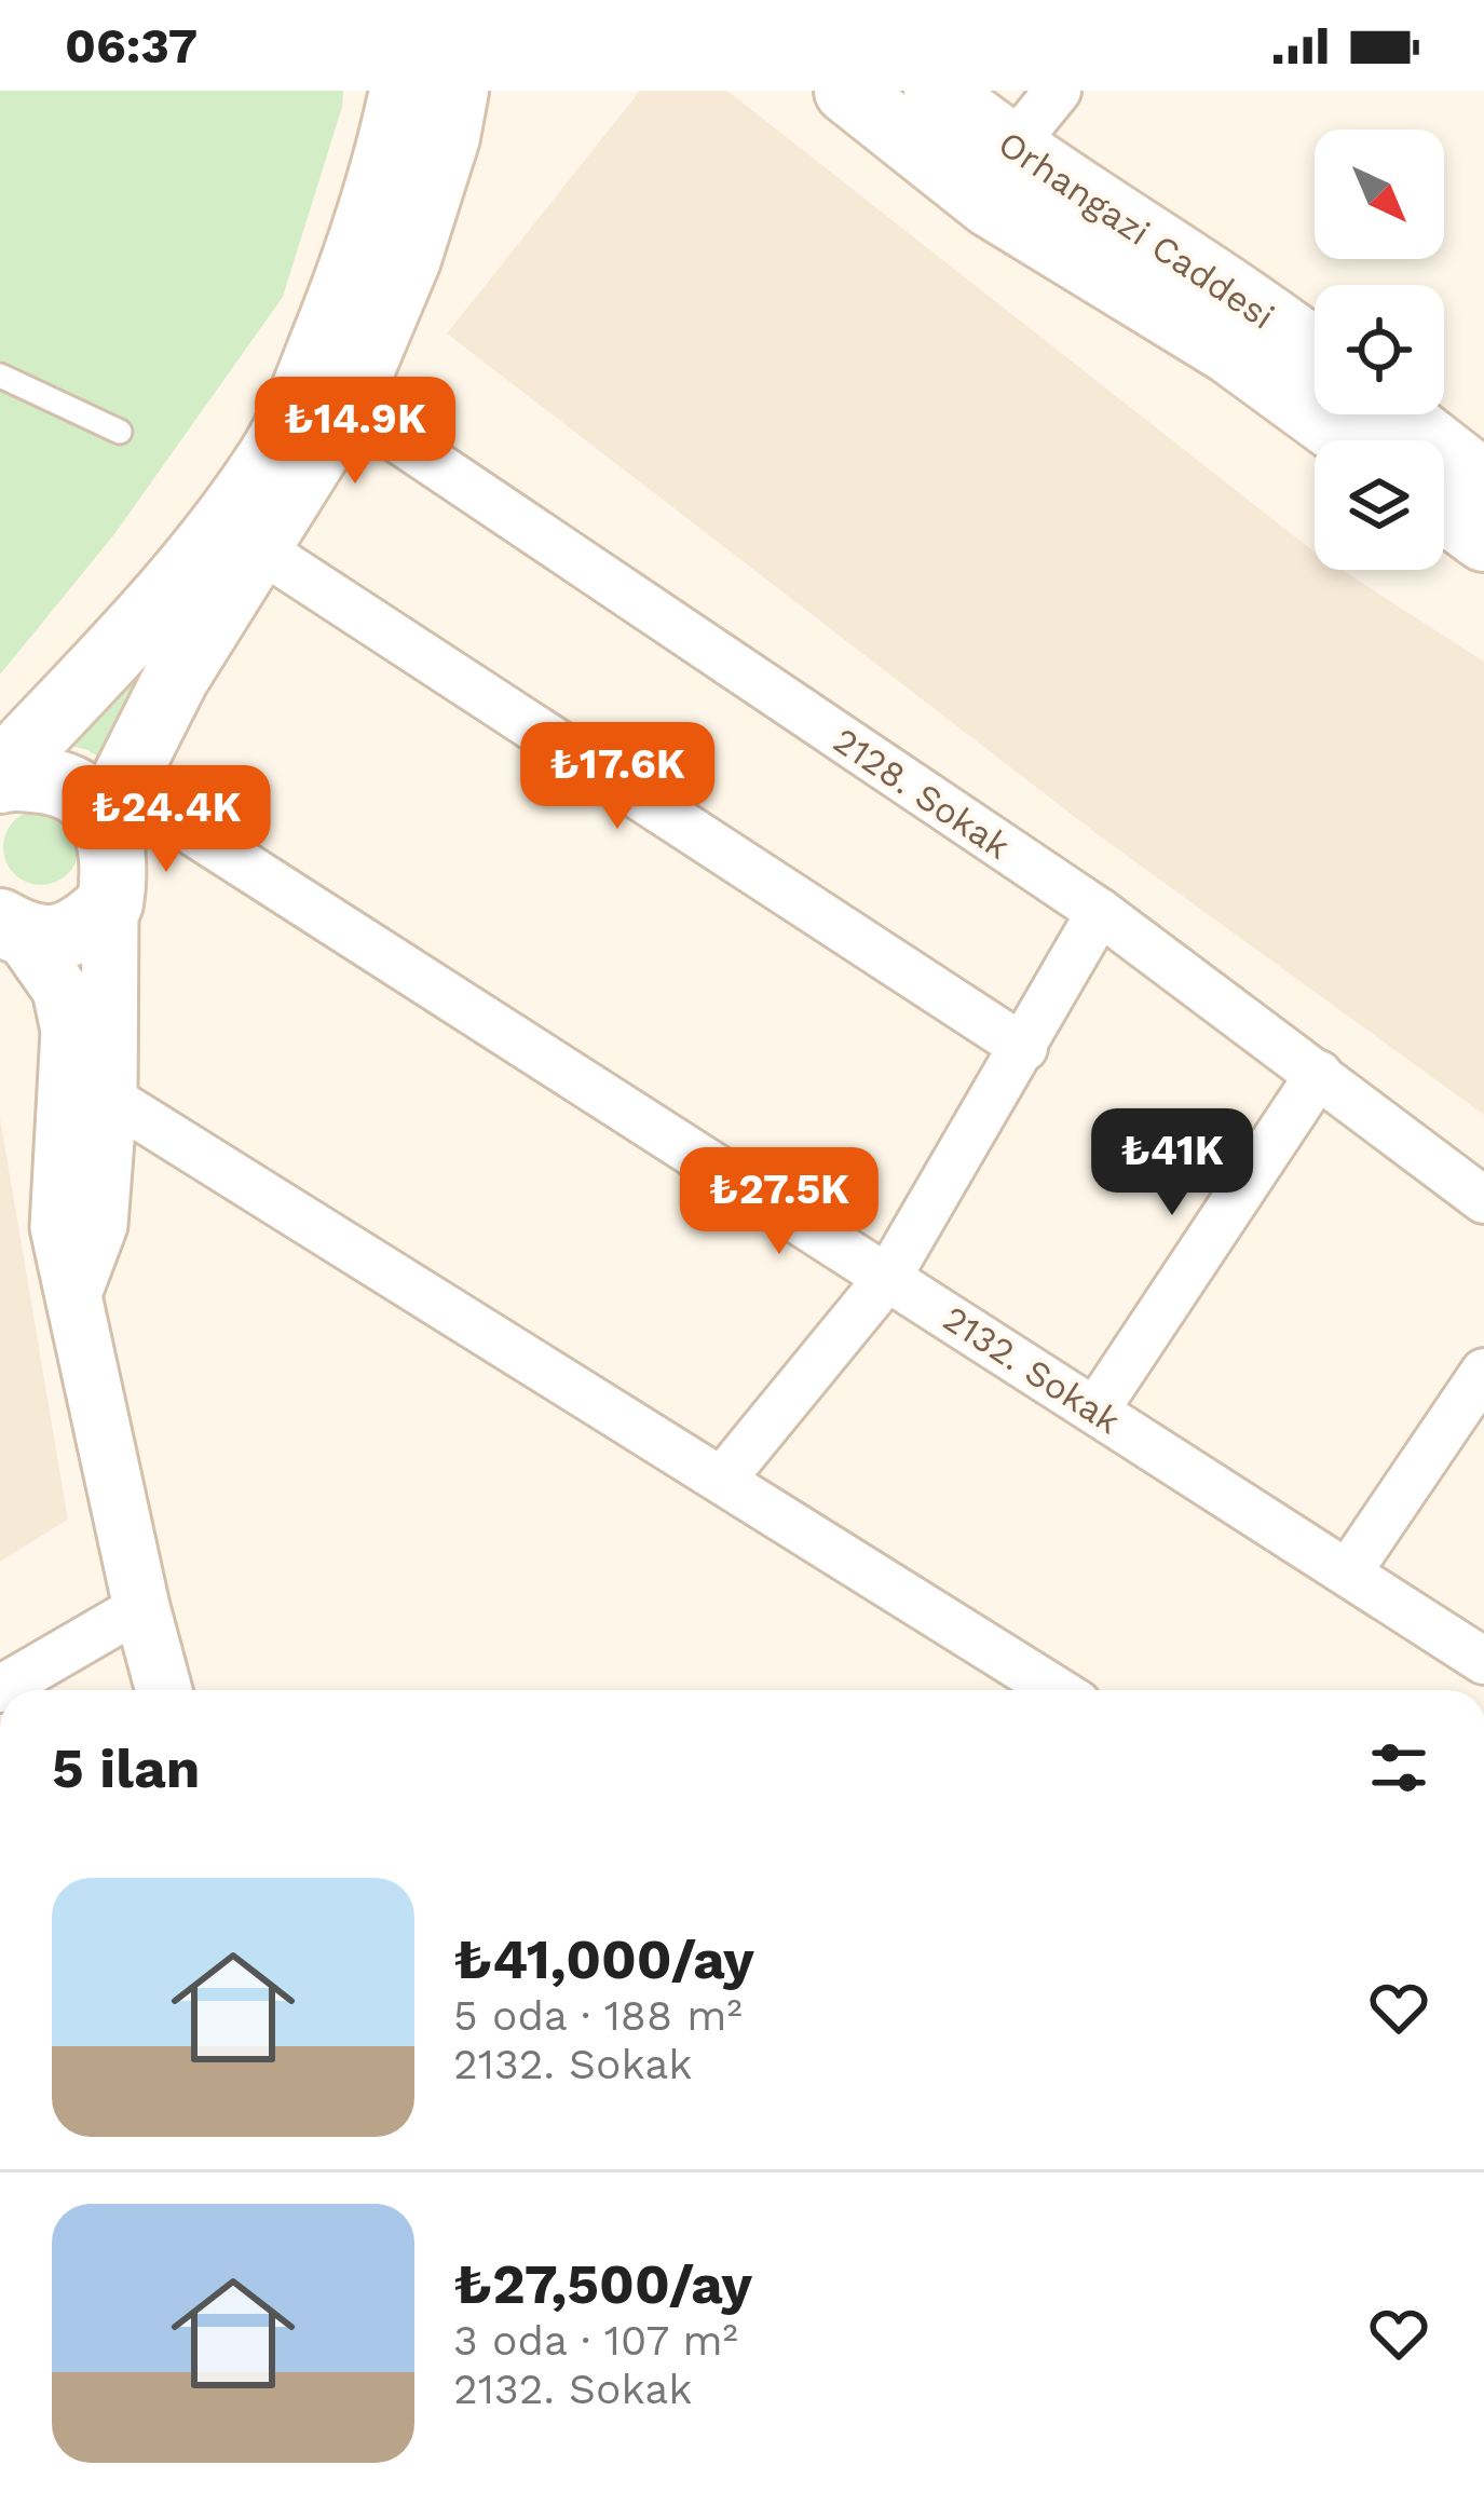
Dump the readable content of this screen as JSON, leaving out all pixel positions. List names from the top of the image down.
{
  "streets": {
    "main road": ["Orhangazi Caddesi"],
    "street": ["2128. Sokak", "2132. Sokak"]
  },
  "north": "bottom right",
  "page": {
    "status": "06:37",
    "price": [
      "₺14.9K",
      "₺17.6K",
      "₺24.4K",
      "₺41K",
      "₺27.5K"
    ],
    "heading": "5 ilan",
    "list": [
      {
        "name": "₺41,000/ay",
        "note": "5 oda · 188 m² · 2132. Sokak"
      },
      {
        "name": "₺27,500/ay",
        "note": "3 oda · 107 m² · 2132. Sokak"
      }
    ]
  }
}
